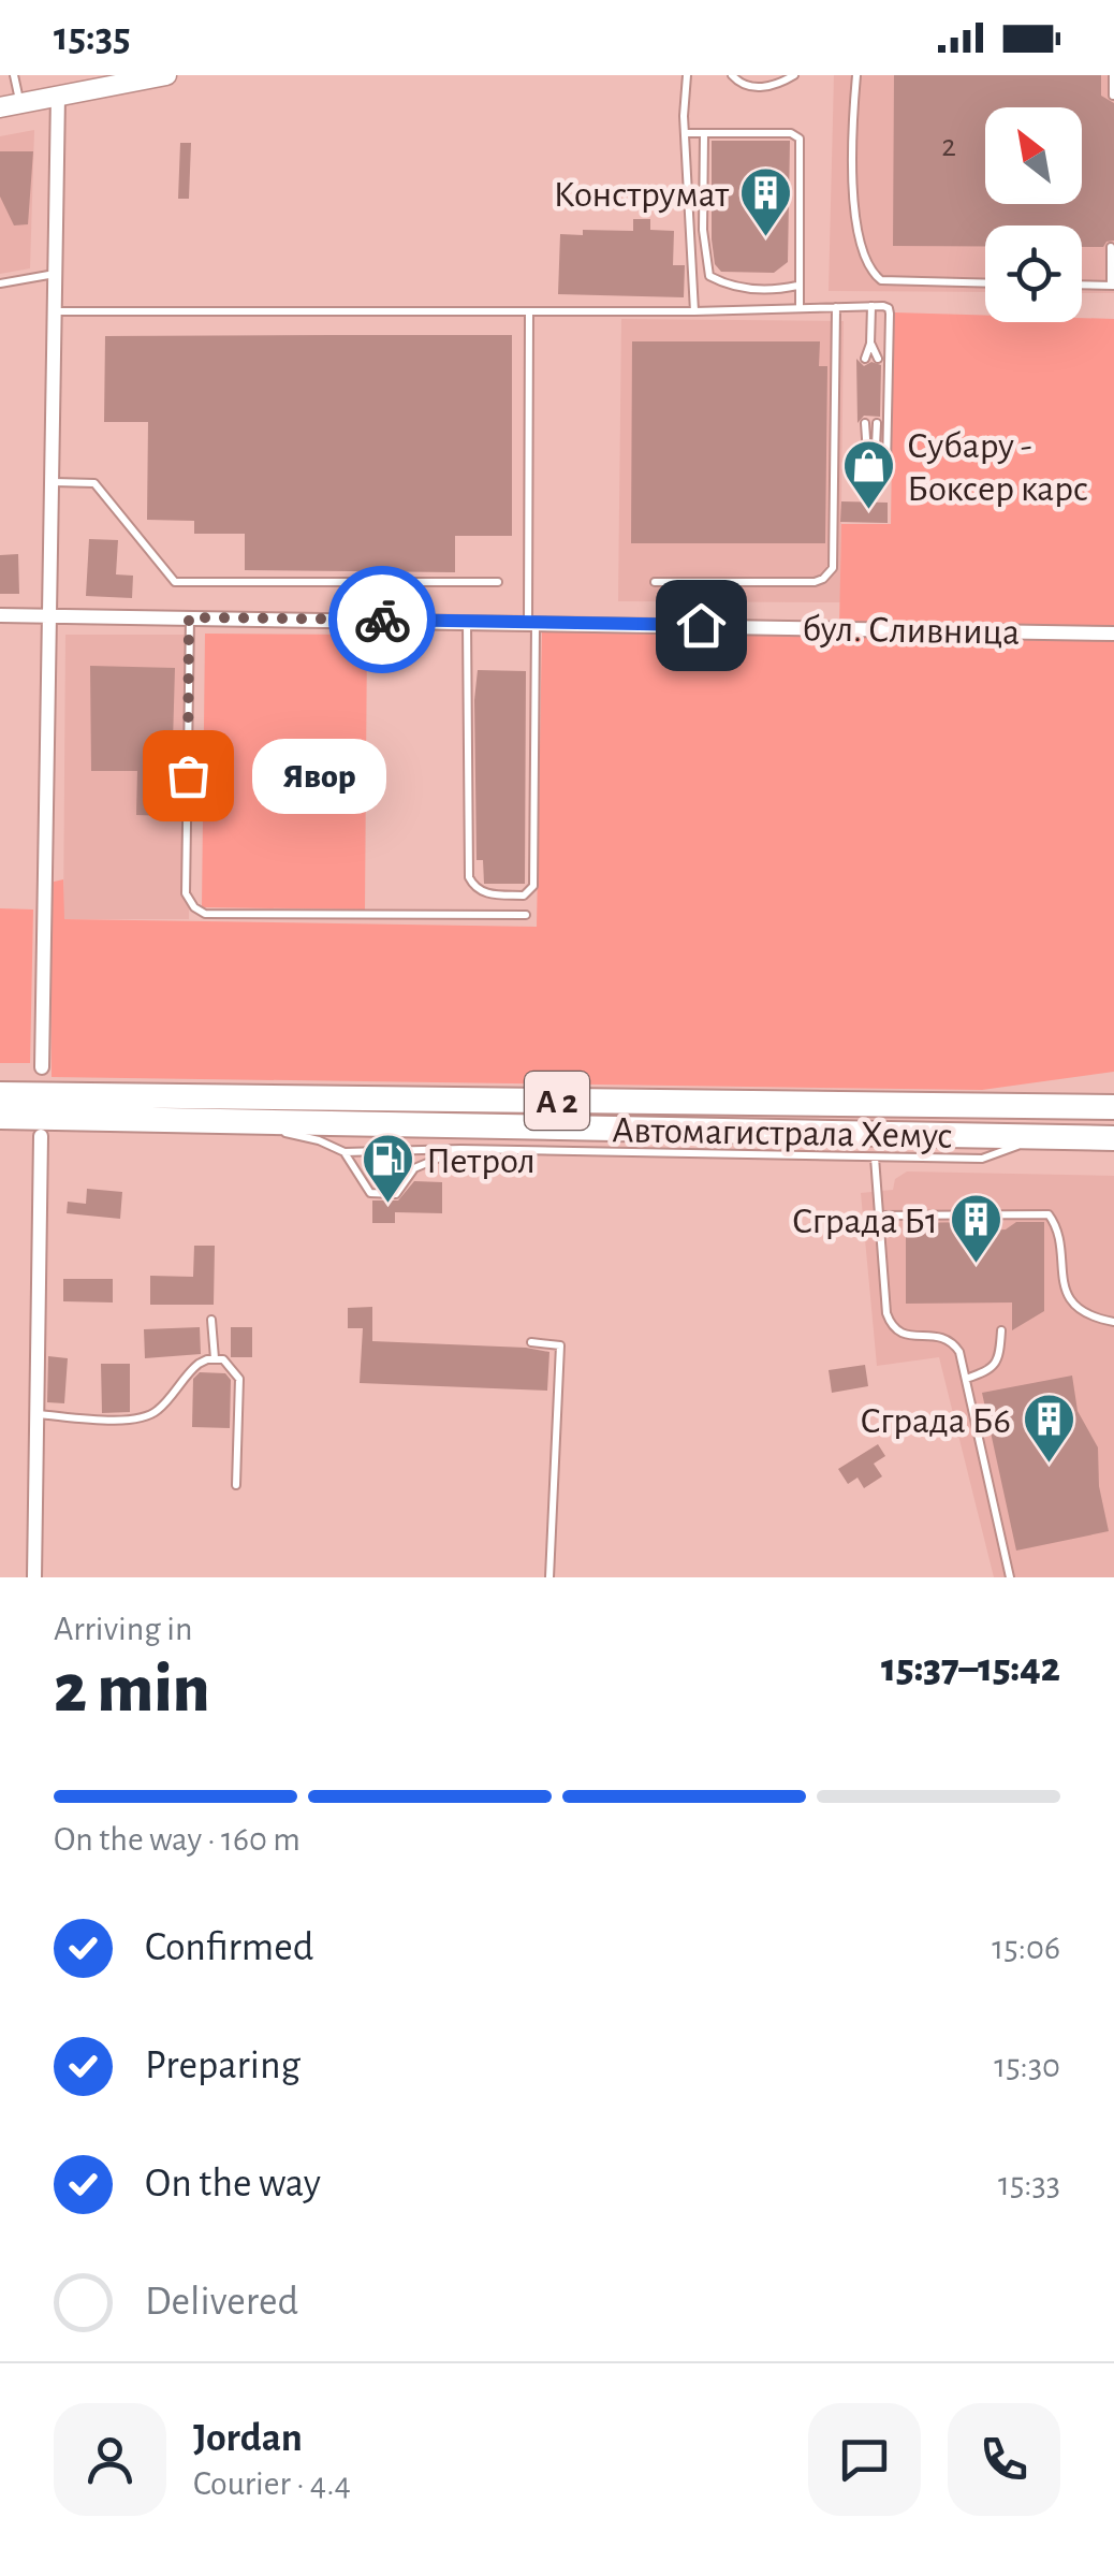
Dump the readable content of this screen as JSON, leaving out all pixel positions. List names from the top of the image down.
{
  "streets": {
    "highway": ["A 2", "Автомагистрала Хемус"],
    "street": ["бул. Сливница"]
  },
  "places": {
    "building": ["Конструмат", "Сграда Б1", "Сграда Б6"],
    "shop": ["Субару - Боксер карс"],
    "other": ["Явор"],
    "fuel station": ["Петрол"]
  },
  "house_numbers": ["2"],
  "north": "top left",
  "page": {
    "status": "15:35",
    "bubble": "Явор",
    "heading": ["2 min", "Arriving in", "15:37–15:42"],
    "panel": ["Jordan", "Courier · 4.4"],
    "bar": "On the way · 160 m",
    "list": [
      ["Confirmed", "15:06"],
      ["Preparing", "15:30"],
      ["On the way", "15:33"],
      "Delivered"
    ]
  }
}
